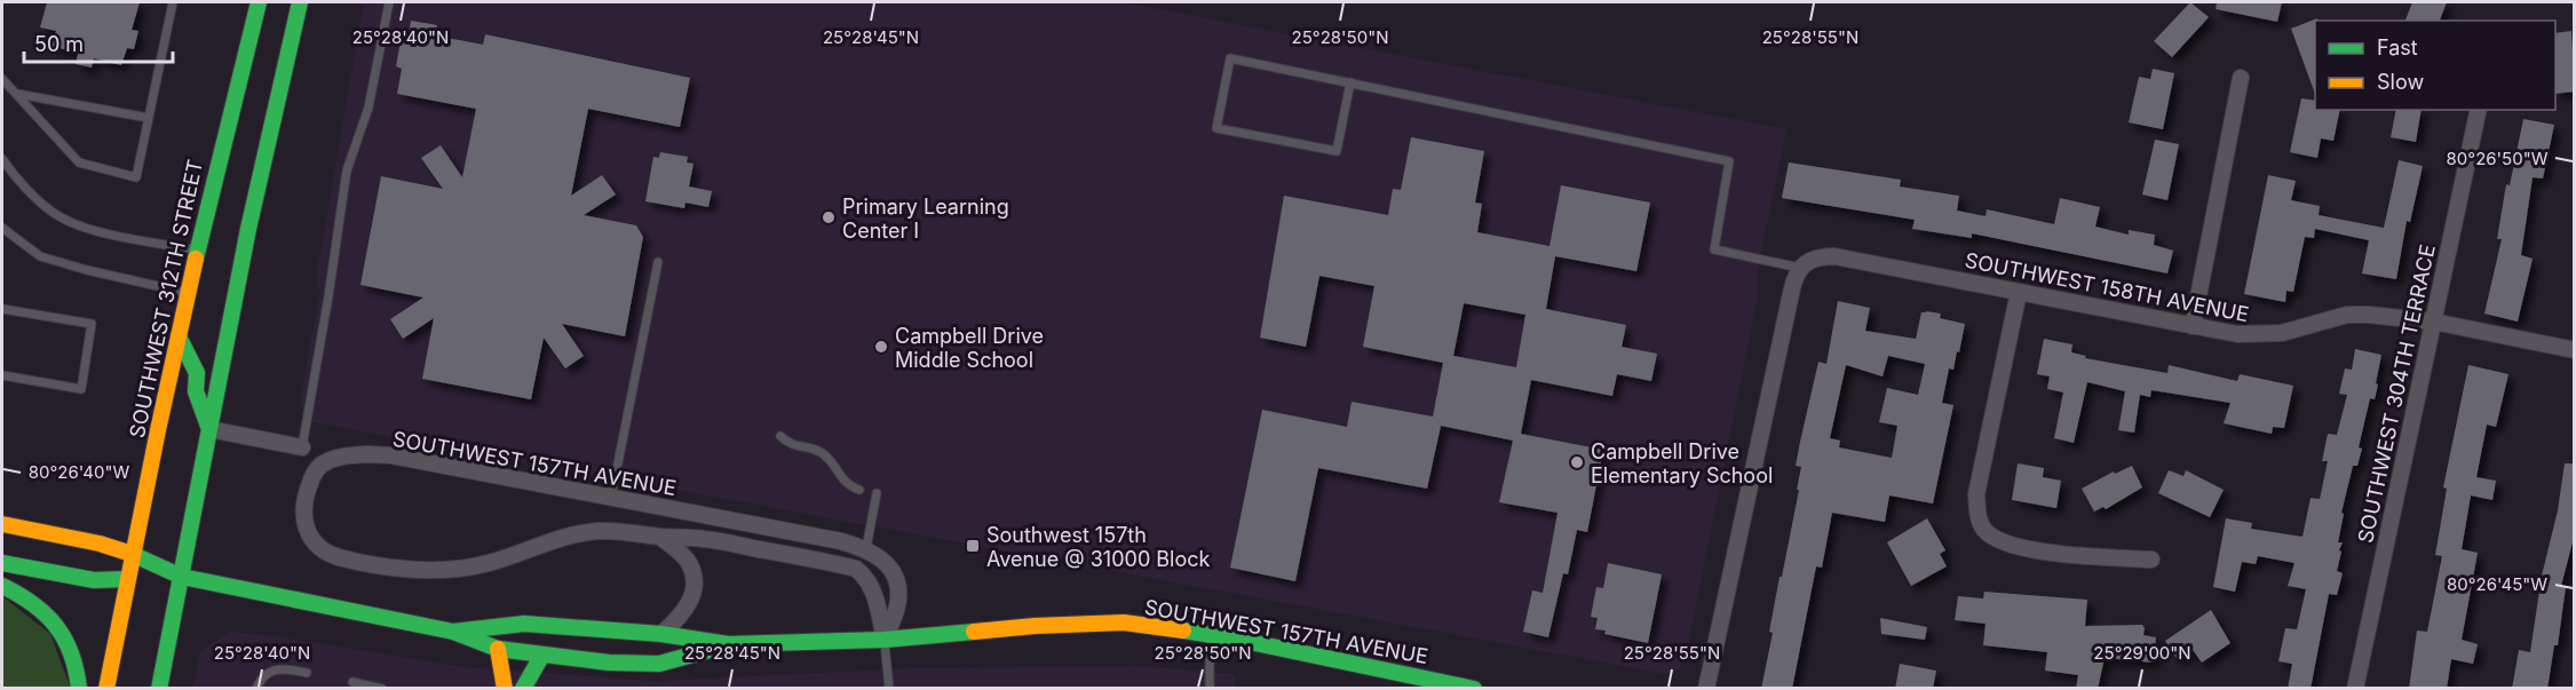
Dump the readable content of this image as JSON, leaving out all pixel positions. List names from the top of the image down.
{
  "streets": {
    "main road": ["SOUTHWEST 312TH STREET", "SOUTHWEST 157TH AVENUE"],
    "street": ["SOUTHWEST 158TH AVENUE", "SOUTHWEST 304TH TERRACE"]
  },
  "crossings": [
    ["SOUTHWEST 158TH AVENUE", "SOUTHWEST 304TH TERRACE"],
    ["SOUTHWEST 312TH STREET", "SOUTHWEST 157TH AVENUE"]
  ],
  "places": {
    "other": ["Primary Learning Center I", "Campbell Drive Middle School", "Campbell Drive Elementary School"],
    "transit": ["Southwest 157th Avenue @ 31000 Block"]
  },
  "legend": ["Fast", "Slow"],
  "scale_bar": "50 m",
  "coordinates": [
    "25°28'40\"N",
    "25°28'45\"N",
    "25°28'50\"N",
    "25°28'55\"N",
    "80°26'50\"W",
    "80°26'40\"W",
    "80°26'45\"W",
    "25°29'00\"N"
  ]
}
